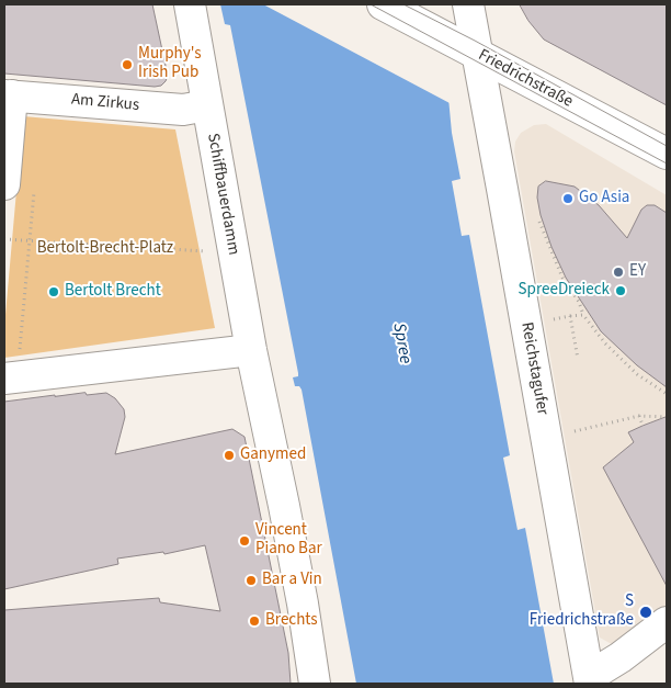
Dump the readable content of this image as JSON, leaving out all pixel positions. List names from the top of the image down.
{
  "streets": {
    "street": [
      "Friedrichstraße",
      "Am Zirkus",
      "Schiffbauerdamm",
      "Reichstagufer"
    ]
  },
  "crossings": [
    ["Friedrichstraße", "Reichstagufer"],
    ["Am Zirkus", "Schiffbauerdamm"]
  ],
  "water": ["Spree"],
  "parks": ["Bertolt-Brecht-Platz"],
  "places": [
    "Murphy's Irish Pub",
    "Go Asia",
    "EY",
    "SpreeDreieck",
    "Bertolt Brecht",
    "Ganymed",
    "Vincent Piano Bar",
    "Bar a Vin",
    "S Friedrichstraße",
    "Brechts"
  ]
}
